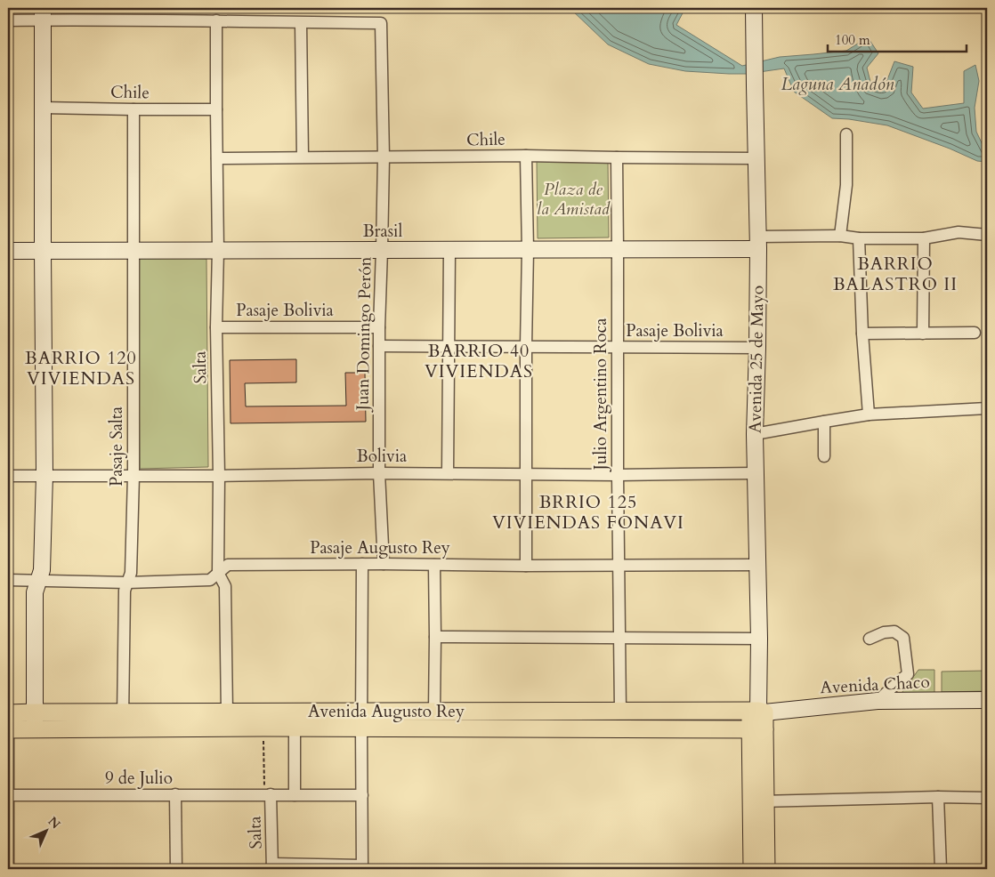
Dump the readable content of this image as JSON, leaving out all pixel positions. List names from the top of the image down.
{
  "streets": {
    "main road": ["Avenida 25 de Mayo", "Avenida Augusto Rey"],
    "street": [
      "Chile",
      "Brasil",
      "Pasaje Bolivia",
      "Juan Domingo Perón",
      "Salta",
      "Julio Argentino Roca",
      "Pasaje Salta",
      "Bolivia",
      "Pasaje Augusto Rey",
      "Avenida Chaco",
      "9 de Julio"
    ]
  },
  "crossings": [
    ["Chile", "Juan Domingo Perón"],
    ["Chile", "Avenida 25 de Mayo"],
    ["Chile", "Salta"],
    ["Chile", "Julio Argentino Roca"],
    ["Chile", "Pasaje Salta"],
    ["Brasil", "Juan Domingo Perón"],
    ["Brasil", "Avenida 25 de Mayo"],
    ["Brasil", "Salta"],
    ["Brasil", "Julio Argentino Roca"],
    ["Brasil", "Pasaje Salta"],
    ["Pasaje Bolivia", "Juan Domingo Perón"],
    ["Pasaje Bolivia", "Avenida 25 de Mayo"],
    ["Pasaje Bolivia", "Salta"],
    ["Pasaje Bolivia", "Julio Argentino Roca"],
    ["Juan Domingo Perón", "Bolivia"],
    ["Juan Domingo Perón", "Pasaje Augusto Rey"],
    ["Avenida 25 de Mayo", "Bolivia"],
    ["Avenida 25 de Mayo", "Pasaje Augusto Rey"],
    ["Avenida 25 de Mayo", "Avenida Chaco"],
    ["Avenida 25 de Mayo", "Avenida Augusto Rey"],
    ["Salta", "Bolivia"],
    ["Salta", "Pasaje Augusto Rey"],
    ["Salta", "Avenida Augusto Rey"],
    ["Salta", "9 de Julio"],
    ["Julio Argentino Roca", "Bolivia"],
    ["Julio Argentino Roca", "Pasaje Augusto Rey"],
    ["Julio Argentino Roca", "Avenida Augusto Rey"],
    ["Pasaje Salta", "Bolivia"],
    ["Pasaje Salta", "Pasaje Augusto Rey"],
    ["Pasaje Salta", "Avenida Augusto Rey"],
    ["Avenida Chaco", "Avenida Augusto Rey"]
  ],
  "districts": [
    "BARRIO BALASTRO II",
    "BARRIO 40 VIVIENDAS",
    "BARRIO 120 VIVIENDAS",
    "BRRIO 125 VIVIENDAS FONAVI"
  ],
  "water": ["Laguna Anadón"],
  "parks": ["Plaza de la Amistad"],
  "scale_bar": "100 m",
  "north": "top right"
}
